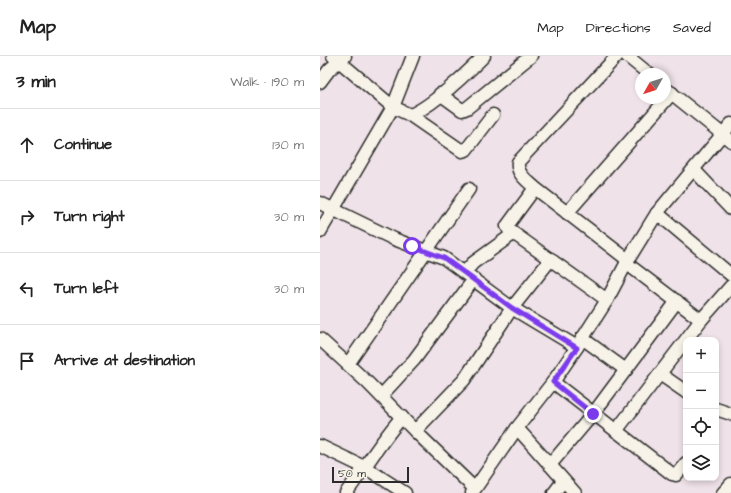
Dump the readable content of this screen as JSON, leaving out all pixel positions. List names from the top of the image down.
{
  "scale_bar": "50 m",
  "north": "bottom left",
  "page": {
    "header": "Map",
    "nav": ["Map", "Directions", "Saved"],
    "heading": ["3 min", "Walk · 190 m"],
    "list": [
      ["Continue", "130 m"],
      ["Turn right", "30 m"],
      ["Turn left", "30 m"],
      "Arrive at destination"
    ],
    "map_buttons": ["+", "−"],
    "scale": "50 m"
  }
}
